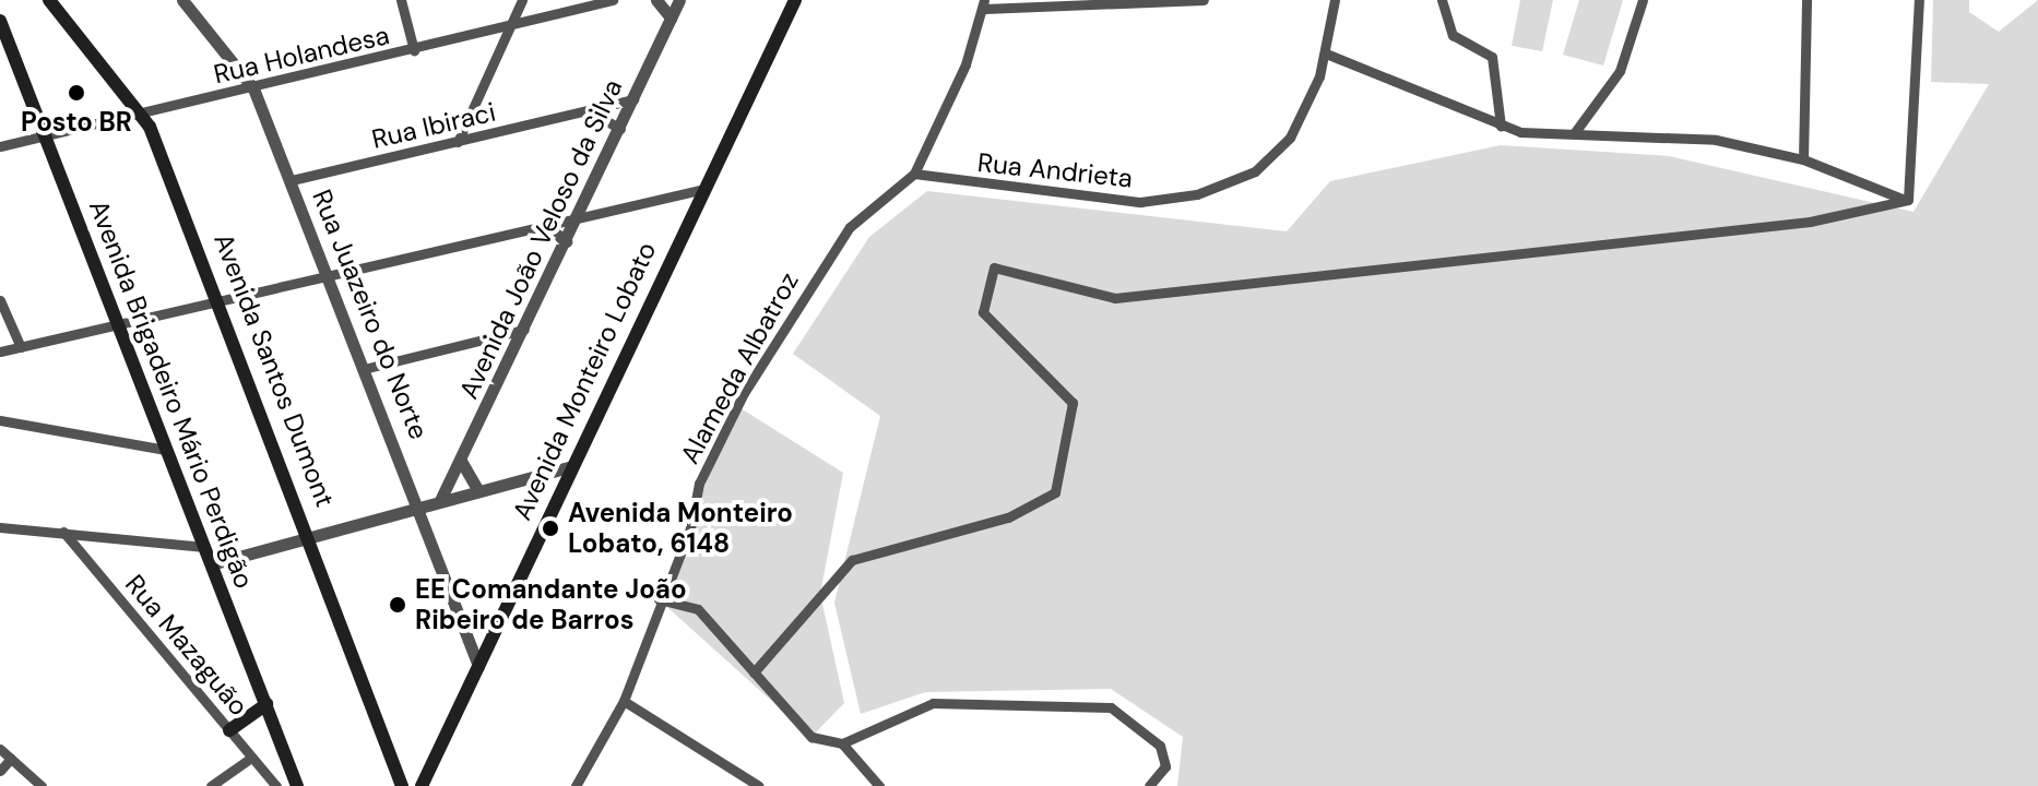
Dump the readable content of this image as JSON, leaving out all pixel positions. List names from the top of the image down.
{
  "streets": {
    "main road": ["Avenida Santos Dumont", "Avenida Monteiro Lobato", "Avenida Brigadeiro Mário Perdigão"],
    "street": [
      "Rua Holandesa",
      "Rua Ibiraci",
      "Rua Andrieta",
      "Avenida João Veloso da Silva",
      "Rua Juazeiro do Norte",
      "Alameda Albatroz",
      "Rua Mazaguão"
    ]
  },
  "crossings": [
    ["Rua Holandesa", "Rua Juazeiro do Norte"],
    ["Rua Holandesa", "Avenida Santos Dumont"],
    ["Rua Holandesa", "Avenida Brigadeiro Mário Perdigão"],
    ["Rua Ibiraci", "Avenida João Veloso da Silva"],
    ["Rua Ibiraci", "Rua Juazeiro do Norte"],
    ["Rua Andrieta", "Alameda Albatroz"],
    ["Rua Juazeiro do Norte", "Avenida Monteiro Lobato"]
  ],
  "places": ["Posto BR", "Avenida Monteiro Lobato, 6148", "EE Comandante João Ribeiro de Barros"]
}
